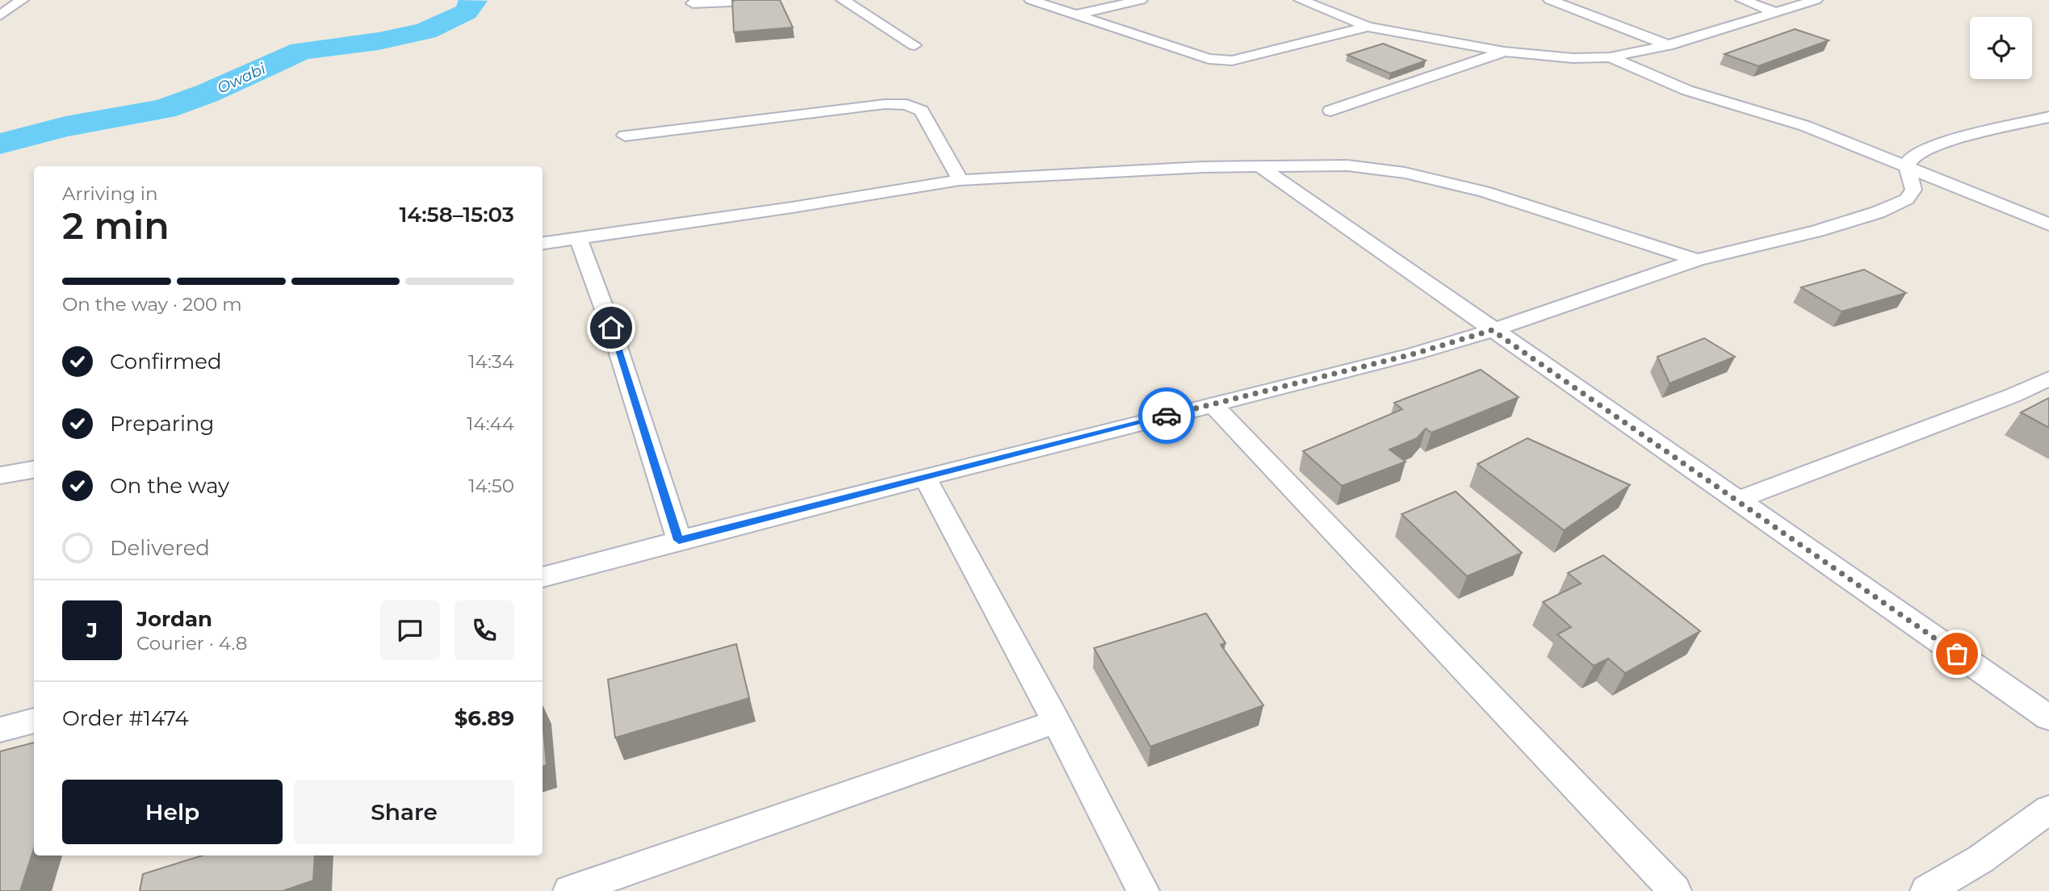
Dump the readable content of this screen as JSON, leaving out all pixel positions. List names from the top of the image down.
{
  "water": ["Owabi"],
  "page": {
    "heading": ["2 min", "Arriving in", "14:58–15:03"],
    "panel": [
      "Jordan",
      "Courier · 4.8",
      "Order #1474",
      "$6.89"
    ],
    "bar": "On the way · 200 m",
    "list": [
      ["Confirmed", "14:34"],
      ["Preparing", "14:44"],
      ["On the way", "14:50"],
      "Delivered"
    ],
    "round": "J",
    "buttons": ["Help", "Share"]
  }
}
